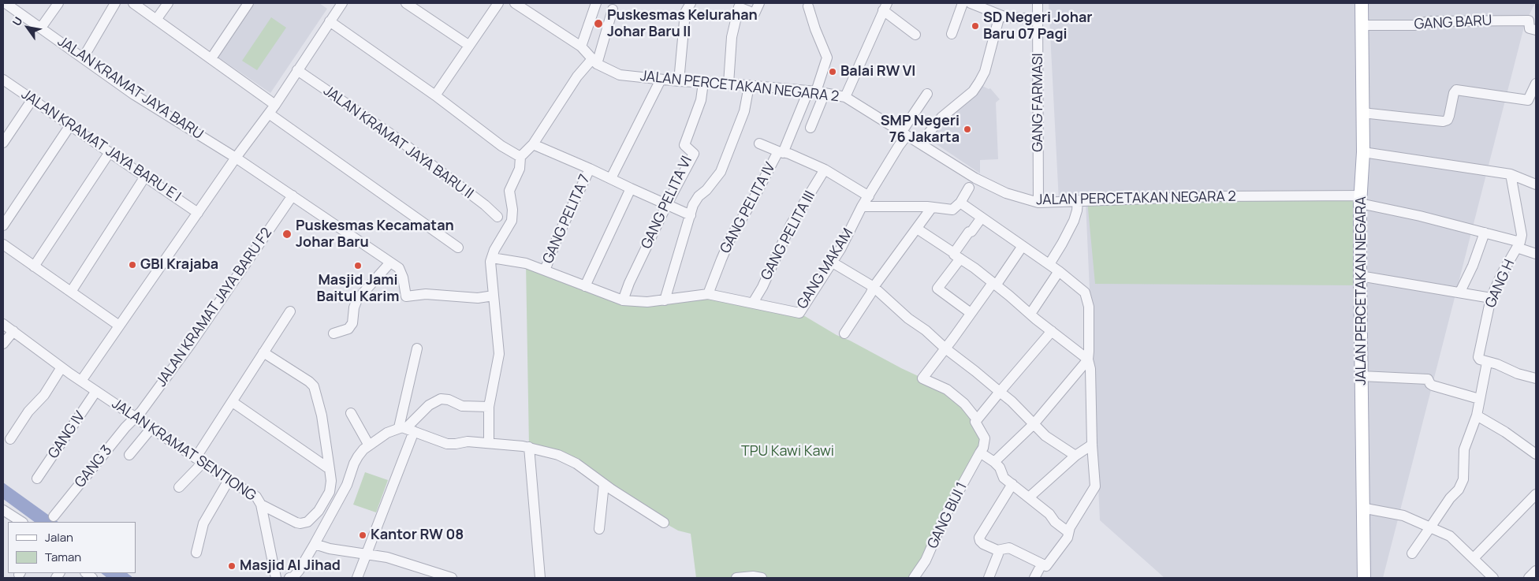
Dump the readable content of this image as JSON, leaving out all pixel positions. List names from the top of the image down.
{
  "streets": {
    "main road": ["JALAN PERCETAKAN NEGARA"],
    "street": [
      "GANG BARU",
      "JALAN PERCETAKAN NEGARA 2",
      "JALAN KRAMAT JAYA BARU",
      "GANG FARMASI",
      "JALAN KRAMAT JAYA BARU II",
      "JALAN KRAMAT JAYA BARU E I",
      "GANG PELITA VI",
      "GANG PELITA IV",
      "GANG PELITA 7",
      "GANG PELITA III",
      "GANG MAKAM",
      "GANG H",
      "JALAN KRAMAT JAYA BARU F2",
      "GANG IV",
      "JALAN KRAMAT SENTIONG",
      "GANG 3",
      "GANG BIJI 1"
    ]
  },
  "crossings": [
    ["GANG BARU", "JALAN PERCETAKAN NEGARA"],
    ["JALAN PERCETAKAN NEGARA 2", "GANG FARMASI"],
    ["JALAN PERCETAKAN NEGARA 2", "GANG PELITA VI"],
    ["JALAN PERCETAKAN NEGARA 2", "GANG MAKAM"],
    ["JALAN PERCETAKAN NEGARA 2", "GANG H"],
    ["JALAN PERCETAKAN NEGARA 2", "JALAN PERCETAKAN NEGARA"],
    ["JALAN KRAMAT JAYA BARU", "JALAN KRAMAT JAYA BARU F2"],
    ["GANG PELITA VI", "GANG MAKAM"],
    ["GANG PELITA IV", "GANG PELITA III"],
    ["GANG PELITA IV", "GANG MAKAM"],
    ["GANG PELITA 7", "GANG MAKAM"],
    ["GANG PELITA III", "GANG MAKAM"],
    ["JALAN KRAMAT JAYA BARU F2", "JALAN KRAMAT SENTIONG"],
    ["JALAN KRAMAT JAYA BARU F2", "GANG 3"],
    ["GANG IV", "JALAN KRAMAT SENTIONG"],
    ["JALAN KRAMAT SENTIONG", "GANG 3"]
  ],
  "parks": ["TPU Kawi Kawi"],
  "places": [
    "Puskesmas Kelurahan Johar Baru II",
    "SD Negeri Johar Baru 07 Pagi",
    "Balai RW VI",
    "SMP Negeri 76 Jakarta",
    "Puskesmas Kecamatan Johar Baru",
    "GBI Krajaba",
    "Masjid Jami Baitul Karim",
    "Kantor RW 08",
    "Masjid Al Jihad"
  ],
  "legend": ["Jalan", "Taman"],
  "north": "top left"
}
